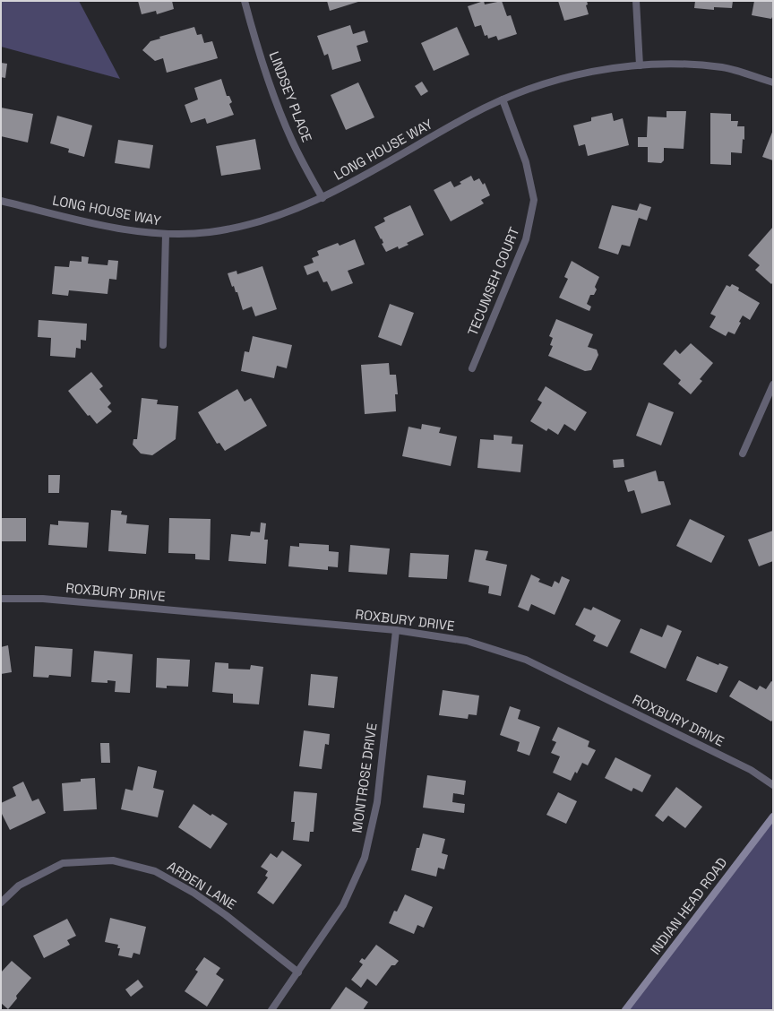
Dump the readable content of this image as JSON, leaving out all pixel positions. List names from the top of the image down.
{
  "streets": {
    "main road": ["INDIAN HEAD ROAD"],
    "street": [
      "LINDSEY PLACE",
      "LONG HOUSE WAY",
      "TECUMSEH COURT",
      "ROXBURY DRIVE",
      "MONTROSE DRIVE",
      "ARDEN LANE"
    ]
  },
  "crossings": [
    ["LINDSEY PLACE", "LONG HOUSE WAY"],
    ["LONG HOUSE WAY", "TECUMSEH COURT"],
    ["ROXBURY DRIVE", "MONTROSE DRIVE"],
    ["MONTROSE DRIVE", "ARDEN LANE"]
  ]
}
